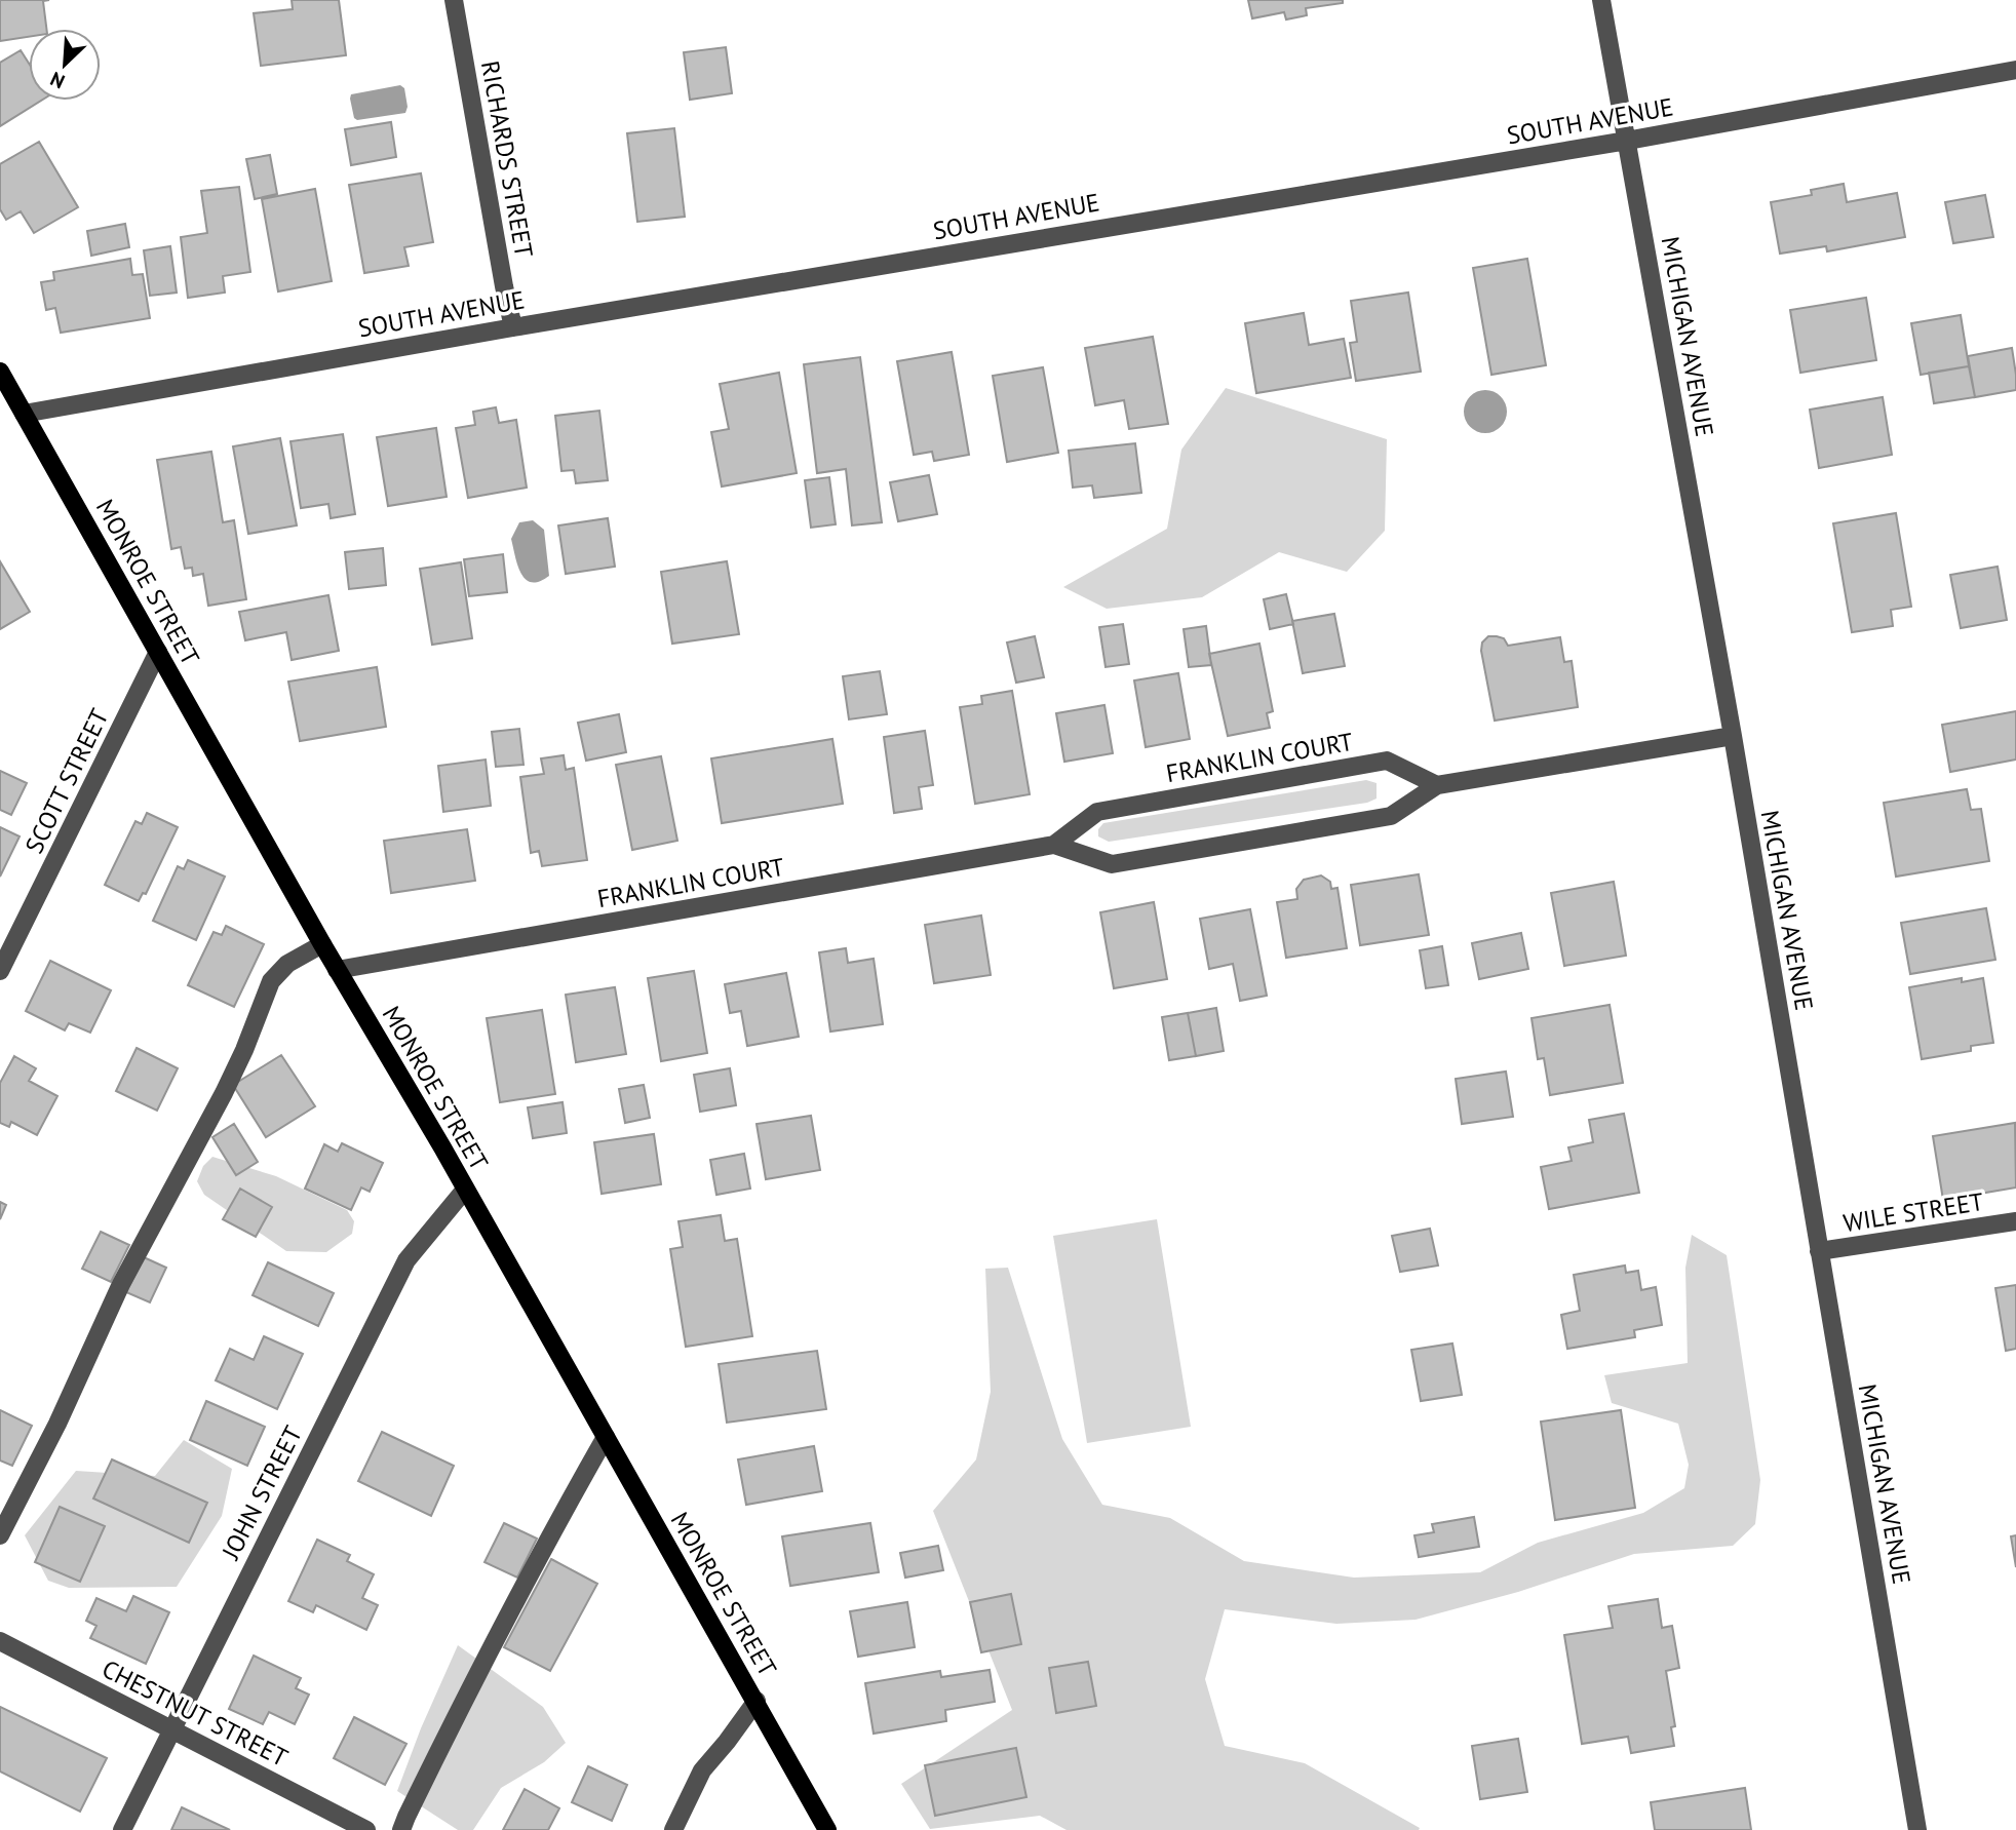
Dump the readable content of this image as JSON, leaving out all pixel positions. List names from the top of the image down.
{
  "streets": {
    "main road": ["MONROE STREET"],
    "street": [
      "SOUTH AVENUE",
      "RICHARDS STREET",
      "MICHIGAN AVENUE",
      "FRANKLIN COURT",
      "SCOTT STREET",
      "WILE STREET",
      "JOHN STREET",
      "CHESTNUT STREET"
    ]
  },
  "crossings": [
    ["SOUTH AVENUE", "RICHARDS STREET"],
    ["SOUTH AVENUE", "MICHIGAN AVENUE"],
    ["SOUTH AVENUE", "MONROE STREET"],
    ["MICHIGAN AVENUE", "FRANKLIN COURT"],
    ["MICHIGAN AVENUE", "WILE STREET"],
    ["MONROE STREET", "FRANKLIN COURT"],
    ["MONROE STREET", "SCOTT STREET"],
    ["MONROE STREET", "JOHN STREET"],
    ["JOHN STREET", "CHESTNUT STREET"]
  ],
  "north": "bottom left"
}
